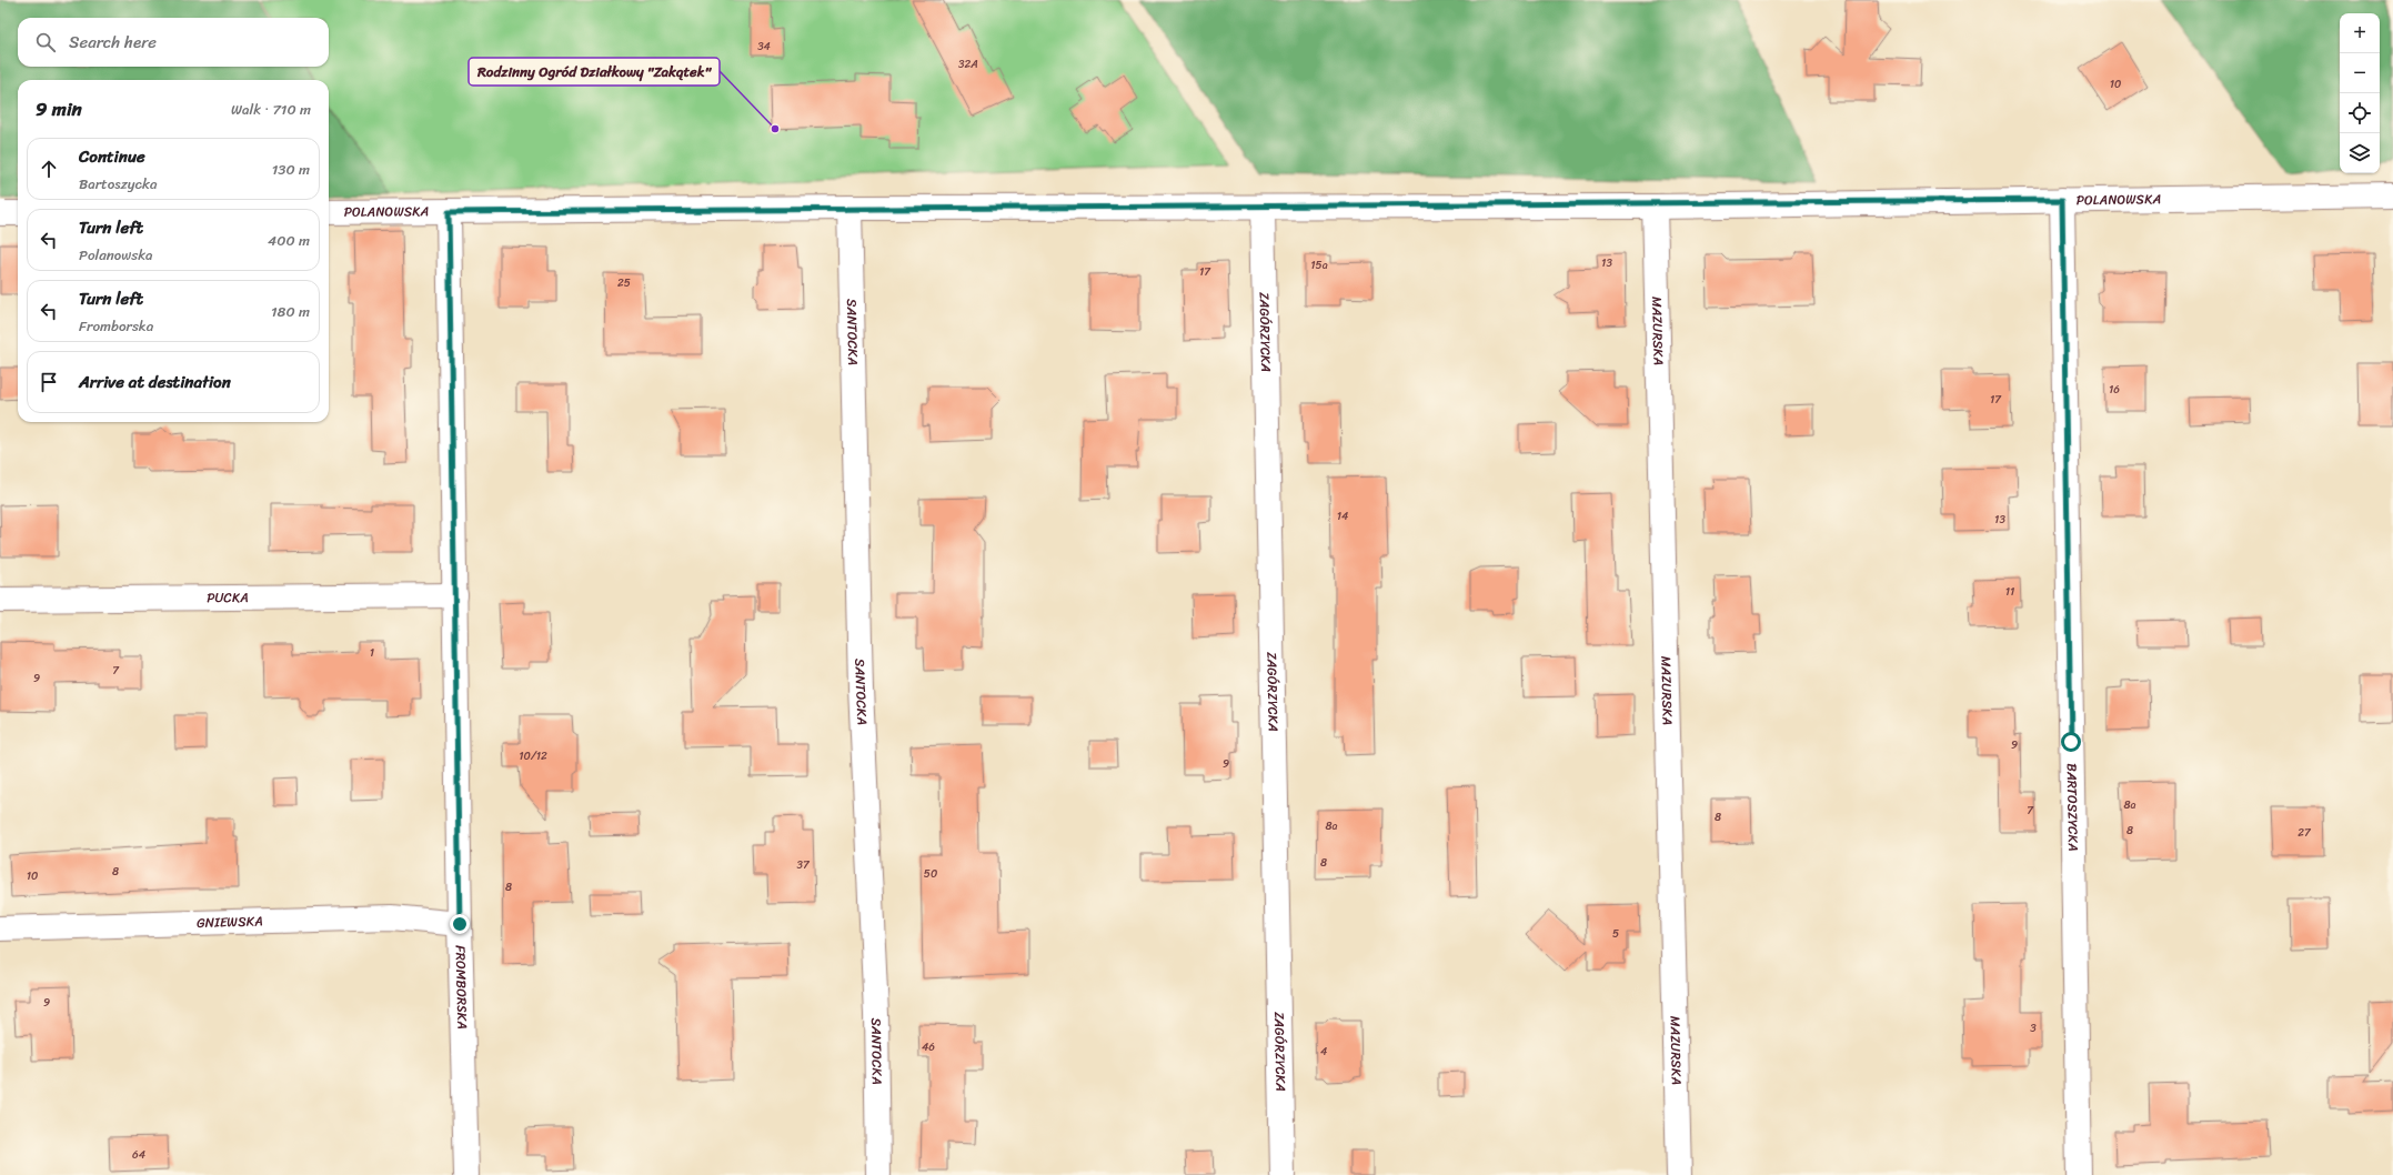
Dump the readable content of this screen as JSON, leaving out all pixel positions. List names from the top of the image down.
{
  "streets": {
    "street": [
      "POLANOWSKA",
      "MAZURSKA",
      "SANTOCKA",
      "ZAGÓRZYCKA",
      "PUCKA",
      "BARTOSZYCKA",
      "GNIEWSKA",
      "FROMBORSKA"
    ]
  },
  "crossings": [
    ["POLANOWSKA", "MAZURSKA"],
    ["POLANOWSKA", "SANTOCKA"],
    ["POLANOWSKA", "ZAGÓRZYCKA"],
    ["POLANOWSKA", "BARTOSZYCKA"],
    ["POLANOWSKA", "FROMBORSKA"],
    ["PUCKA", "FROMBORSKA"],
    ["GNIEWSKA", "FROMBORSKA"]
  ],
  "places": ["Rodzinny Ogród Działkowy \"Zakątek\""],
  "house_numbers": [
    "34",
    "32A",
    "10",
    "13",
    "15a",
    "17",
    "25",
    "16",
    "17",
    "14",
    "13",
    "11",
    "1",
    "7",
    "9",
    "9",
    "10/12",
    "9",
    "8a",
    "7",
    "8",
    "8a",
    "8",
    "27",
    "8",
    "37",
    "8",
    "50",
    "10",
    "8",
    "5",
    "9",
    "3",
    "46",
    "4",
    "64"
  ],
  "page": {
    "map_buttons": ["+", "−"],
    "search": "Search here",
    "heading": ["9 min", "Walk · 710 m"],
    "list": [
      ["Continue", "Bartoszycka", "130 m"],
      ["Turn left", "Polanowska", "400 m"],
      ["Turn left", "Fromborska", "180 m"],
      "Arrive at destination"
    ]
  }
}
